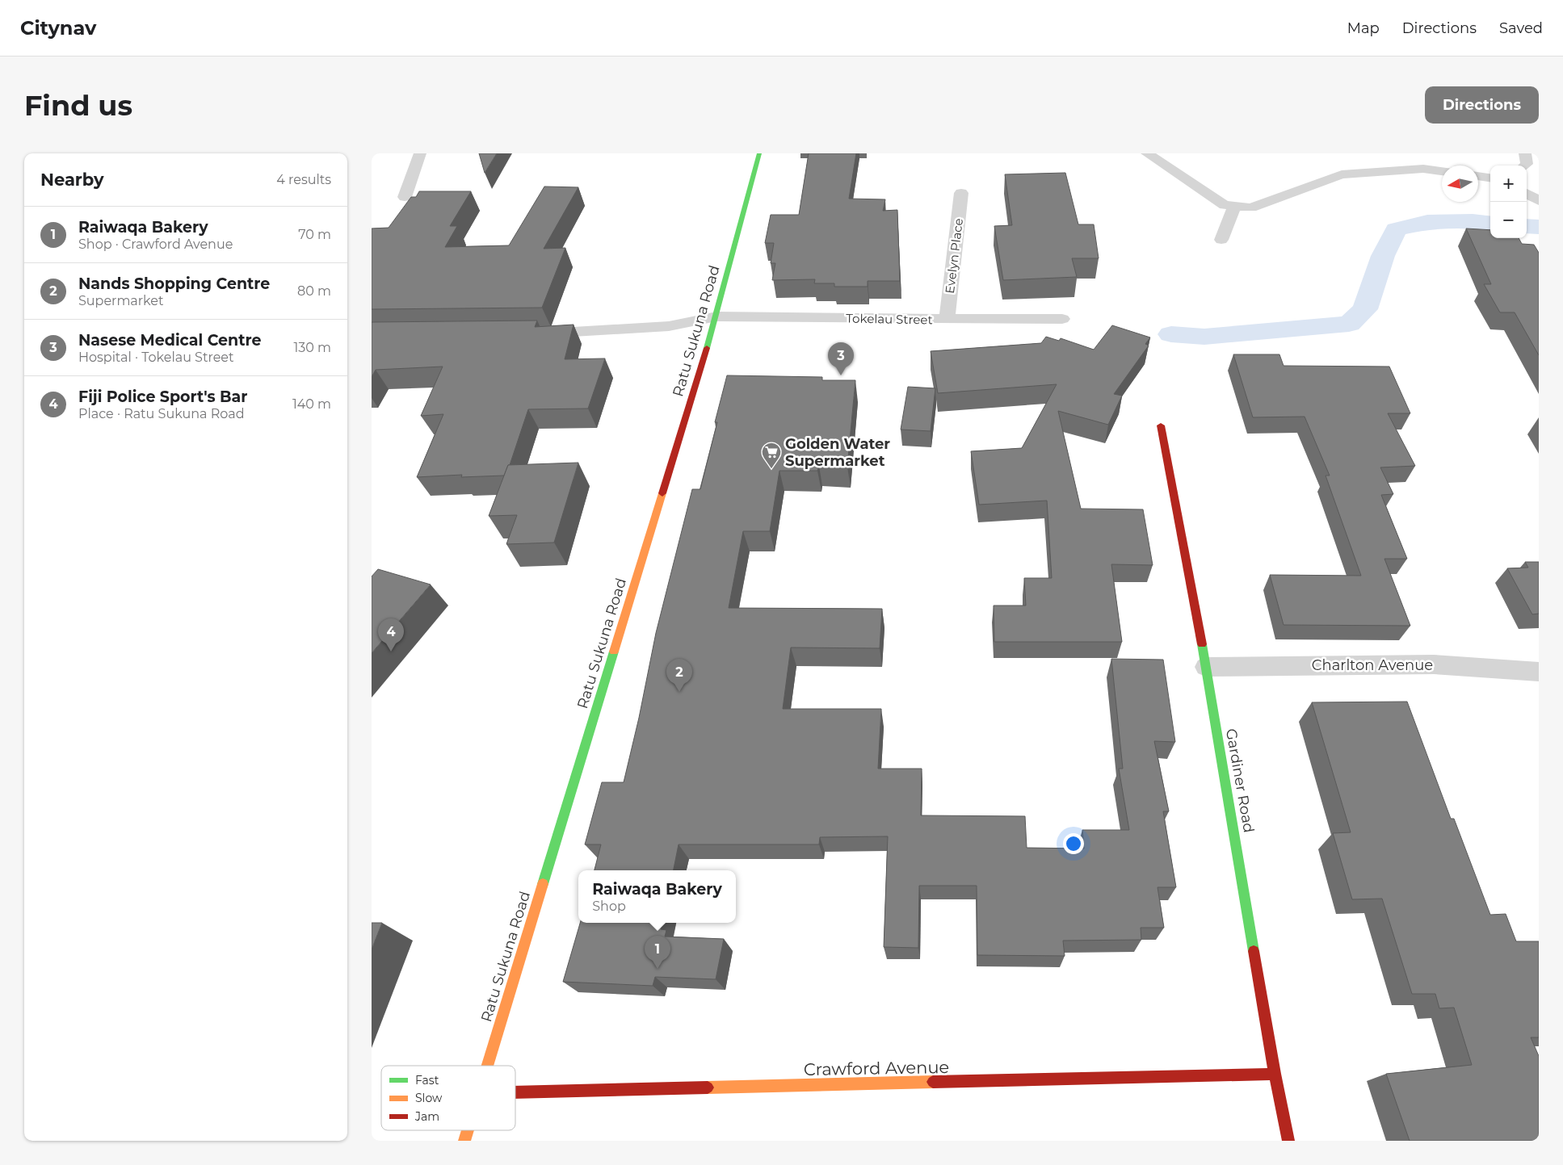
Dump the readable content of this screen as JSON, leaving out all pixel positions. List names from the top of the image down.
{
  "streets": {
    "main road": ["Ratu Sukuna Road", "Gardiner Road", "Crawford Avenue"],
    "street": ["Evelyn Place", "Tokelau Street", "Charlton Avenue"]
  },
  "crossings": [
    ["Evelyn Place", "Tokelau Street"],
    ["Tokelau Street", "Ratu Sukuna Road"],
    ["Charlton Avenue", "Gardiner Road"],
    ["Gardiner Road", "Crawford Avenue"]
  ],
  "places": {
    "supermarket": ["Golden Water Supermarket"]
  },
  "legend": ["Fast", "Slow", "Jam"],
  "north": "left",
  "page": {
    "header": "Citynav",
    "nav": ["Map", "Directions", "Saved"],
    "buttons": "Directions",
    "title": "Find us",
    "heading": ["Nearby", "4 results"],
    "map_buttons": ["+", "−"],
    "list": [
      {
        "mark": "1",
        "name": "Raiwaqa Bakery",
        "note": "Shop · Crawford Avenue",
        "value": "70 m"
      },
      {
        "mark": "2",
        "name": "Nands Shopping Centre",
        "note": "Supermarket",
        "value": "80 m"
      },
      {
        "mark": "3",
        "name": "Nasese Medical Centre",
        "note": "Hospital · Tokelau Street",
        "value": "130 m"
      },
      {
        "mark": "4",
        "name": "Fiji Police Sport's Bar",
        "note": "Place · Ratu Sukuna Road",
        "value": "140 m"
      }
    ],
    "pins": [
      "3",
      "4",
      "2",
      "1"
    ],
    "popup": ["Raiwaqa Bakery", "Shop"]
  }
}
